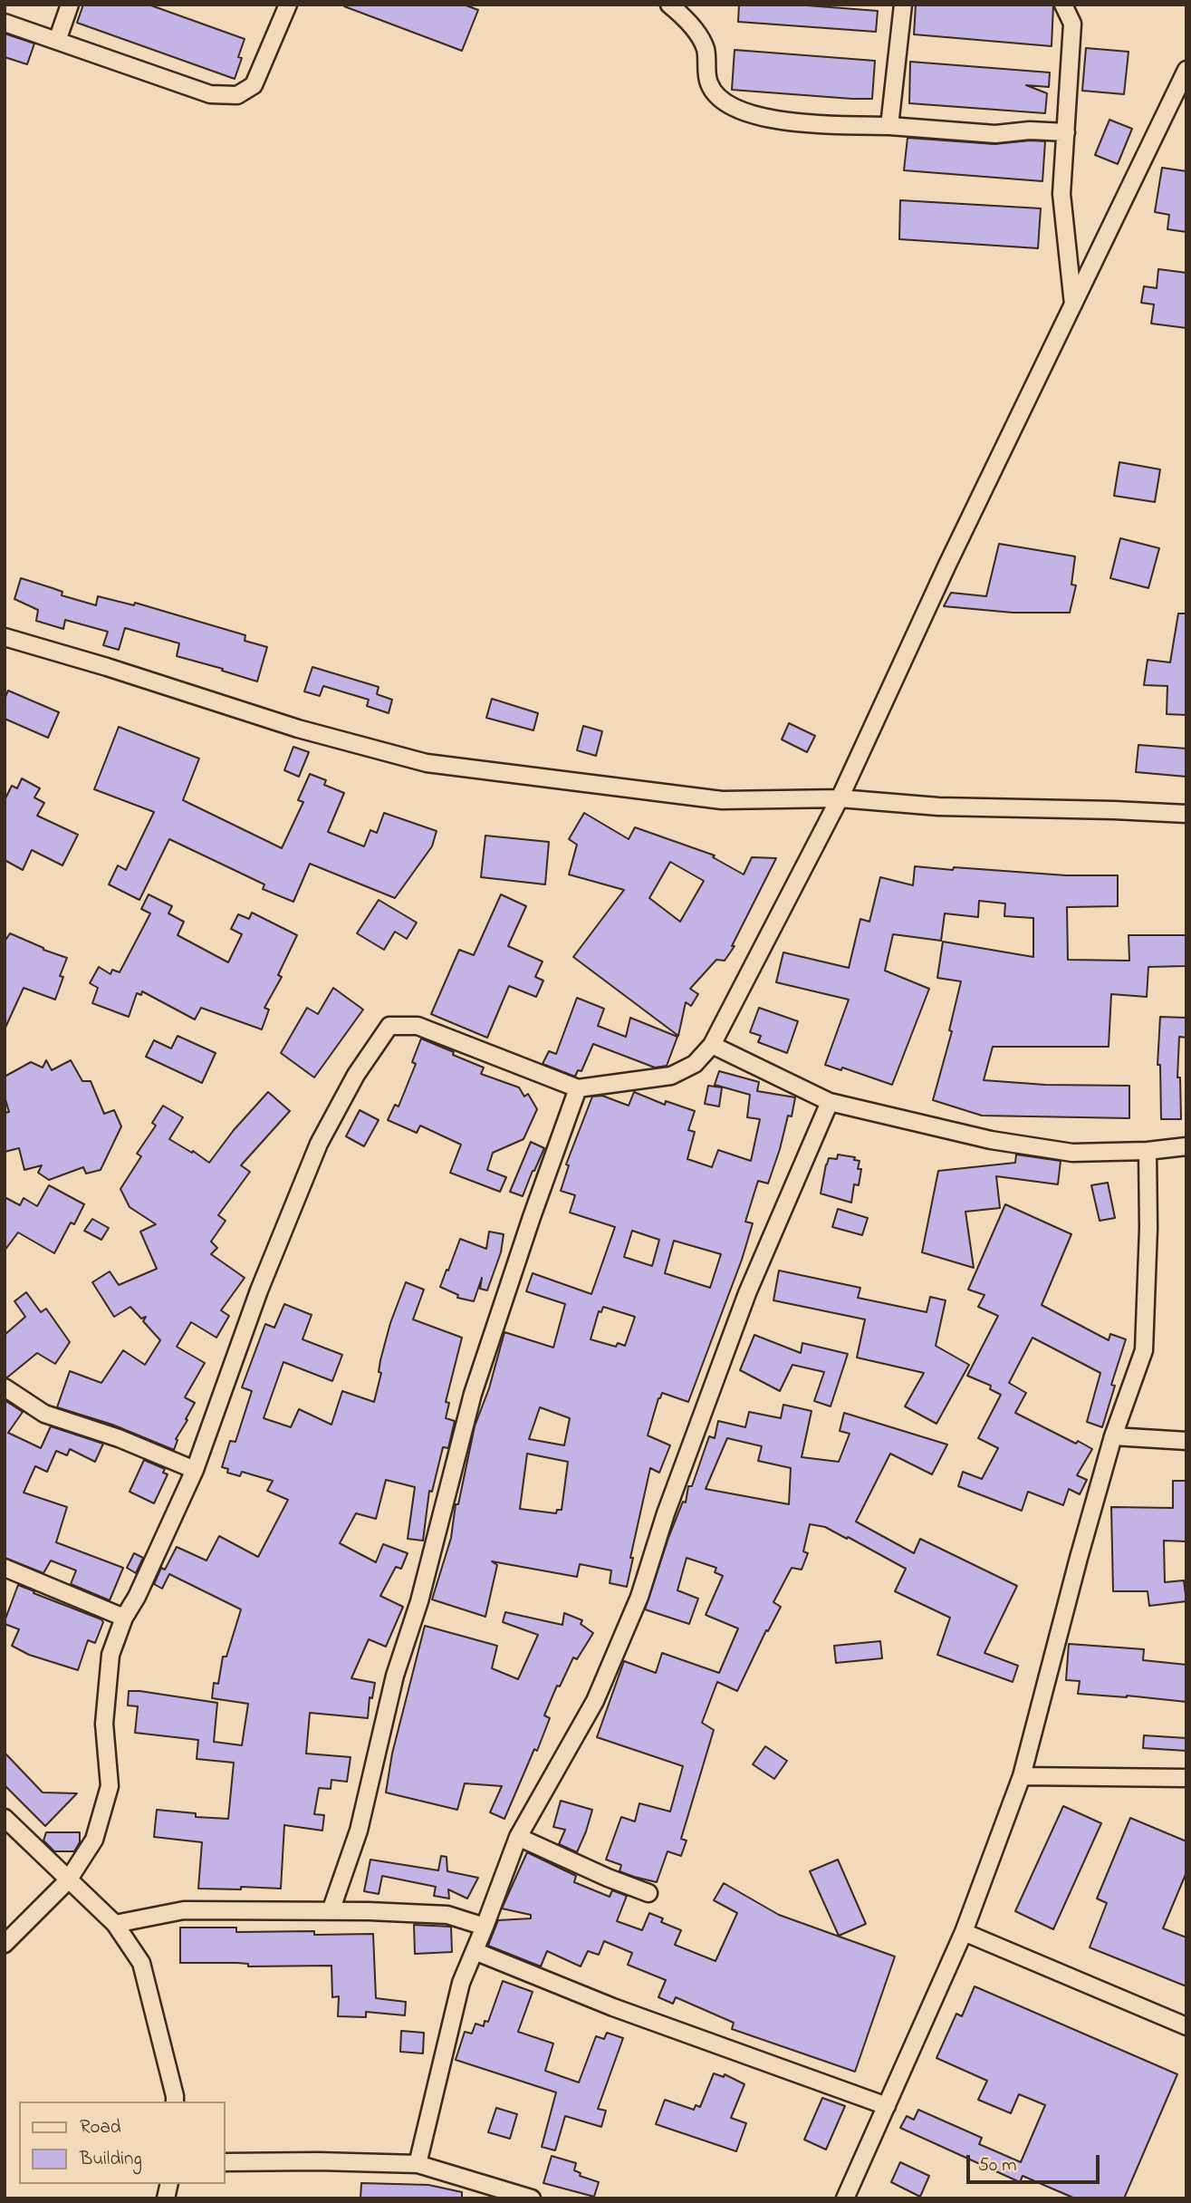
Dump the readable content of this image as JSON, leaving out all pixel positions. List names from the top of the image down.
{
  "legend": ["Road", "Building"],
  "scale_bar": "50 m"
}
